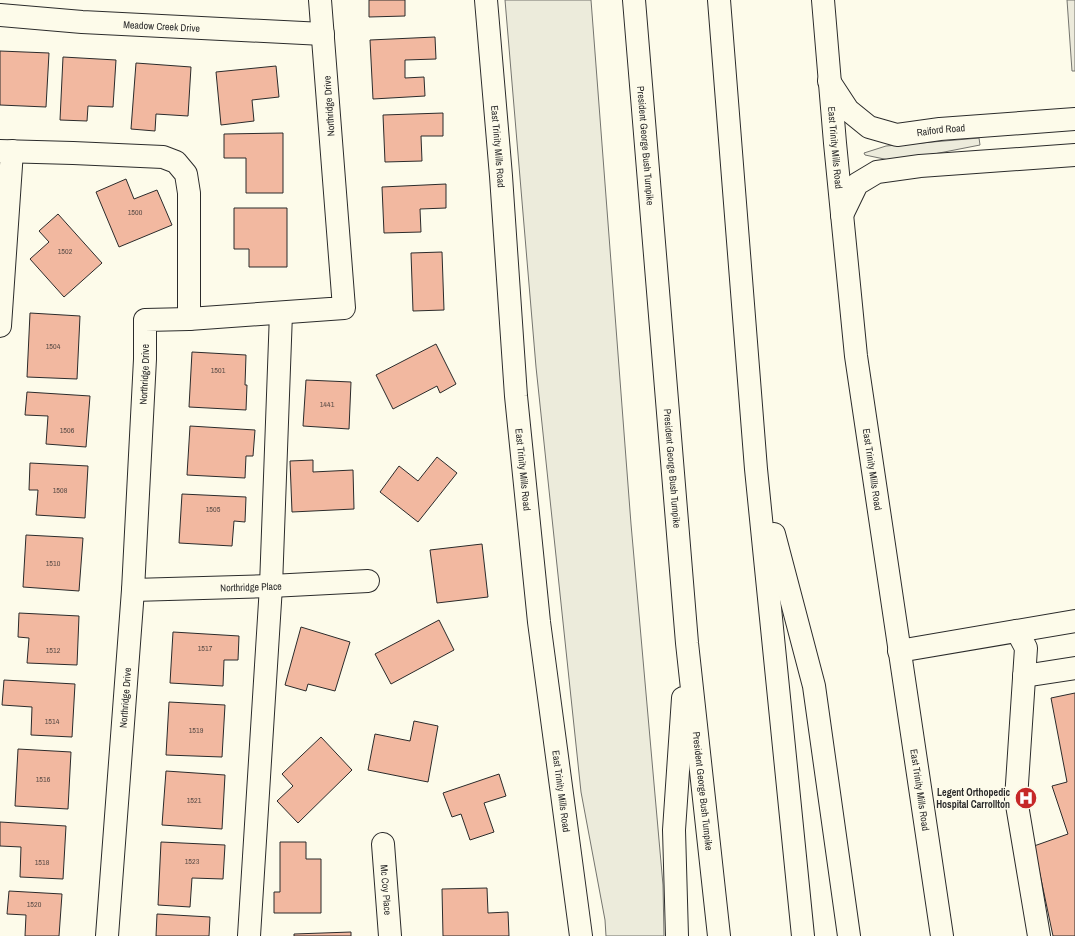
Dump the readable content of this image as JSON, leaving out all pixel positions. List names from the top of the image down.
{
  "streets": {
    "main road": [
      "Meadow Creek Drive",
      "Northridge Drive",
      "Raiford Road",
      "President George Bush Turnpike",
      "East Trinity Mills Road",
      "Northridge Place",
      "Mc Coy Place"
    ]
  },
  "crossings": [
    ["Meadow Creek Drive", "Northridge Drive"],
    ["Northridge Drive", "Northridge Place"],
    ["Raiford Road", "East Trinity Mills Road"]
  ],
  "places": {
    "hospital": ["Legent Orthopedic Hospital Carrollton"]
  },
  "house_numbers": [
    "1500",
    "1502",
    "1504",
    "1501",
    "1441",
    "1506",
    "1508",
    "1505",
    "1510",
    "1517",
    "1512",
    "1514",
    "1519",
    "1516",
    "1521",
    "1523",
    "1518",
    "1520"
  ]
}
